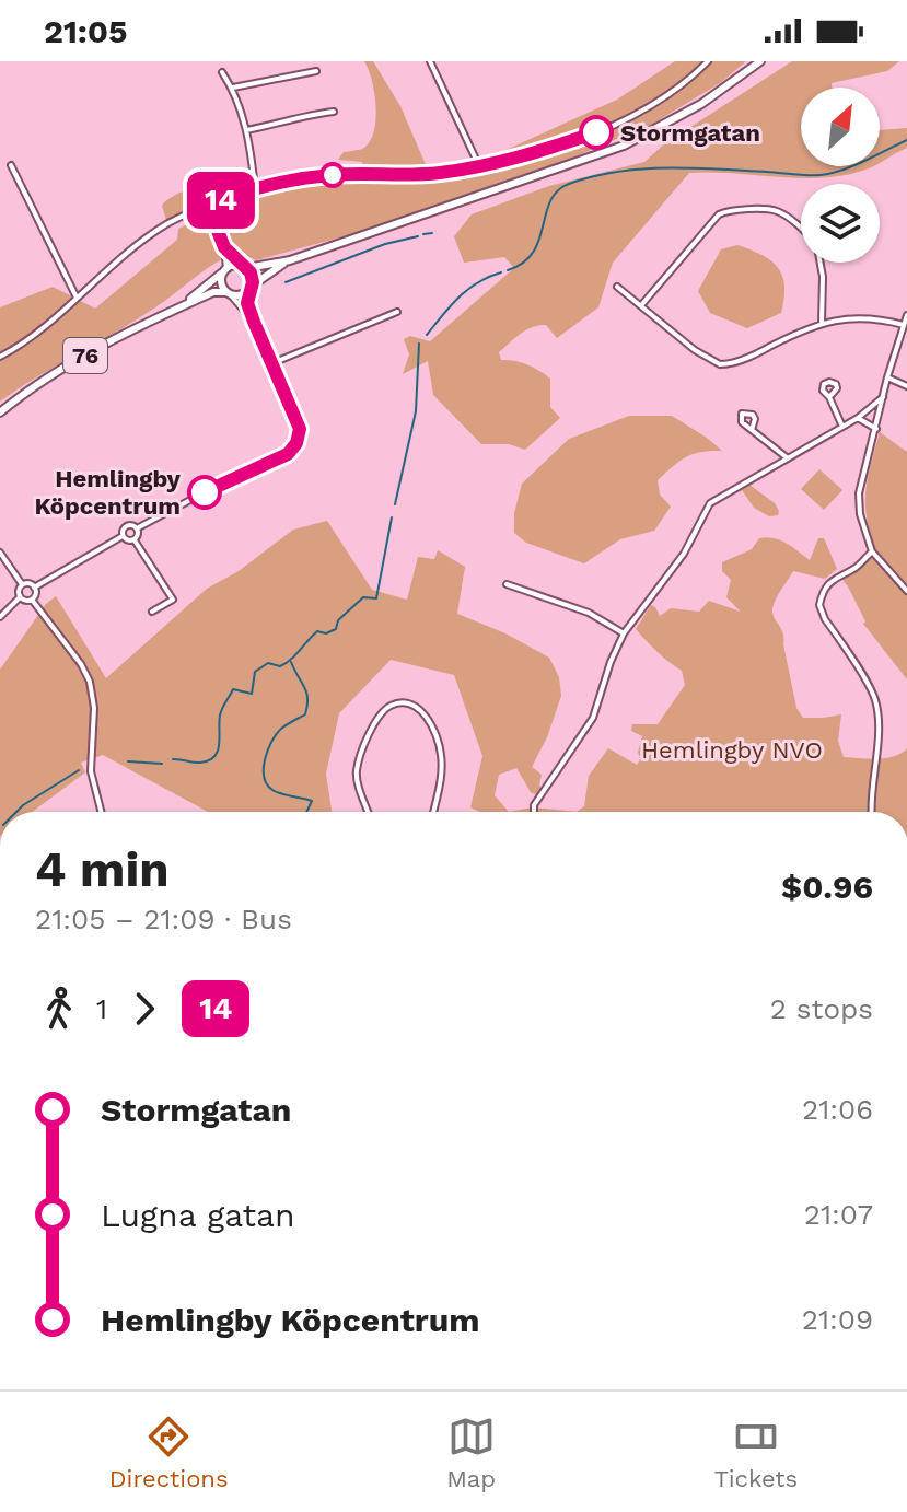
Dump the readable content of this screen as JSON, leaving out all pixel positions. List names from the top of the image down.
{
  "streets": {
    "main road": ["76"]
  },
  "parks": ["Hemlingby NVO"],
  "places": ["Stormgatan", "Hemlingby Köpcentrum"],
  "lines": ["bus line 14"],
  "north": "top right",
  "page": {
    "status": "21:05",
    "on_map": "14",
    "heading": ["4 min", "21:05 – 21:09 · Bus", "$0.96"],
    "legs": ["1", "14", "2 stops"],
    "list": [
      {
        "name": "Stormgatan",
        "value": "21:06"
      },
      {
        "name": "Lugna gatan",
        "value": "21:07"
      },
      {
        "name": "Hemlingby Köpcentrum",
        "value": "21:09"
      }
    ],
    "tabs": ["Directions", "Map", "Tickets"]
  }
}
